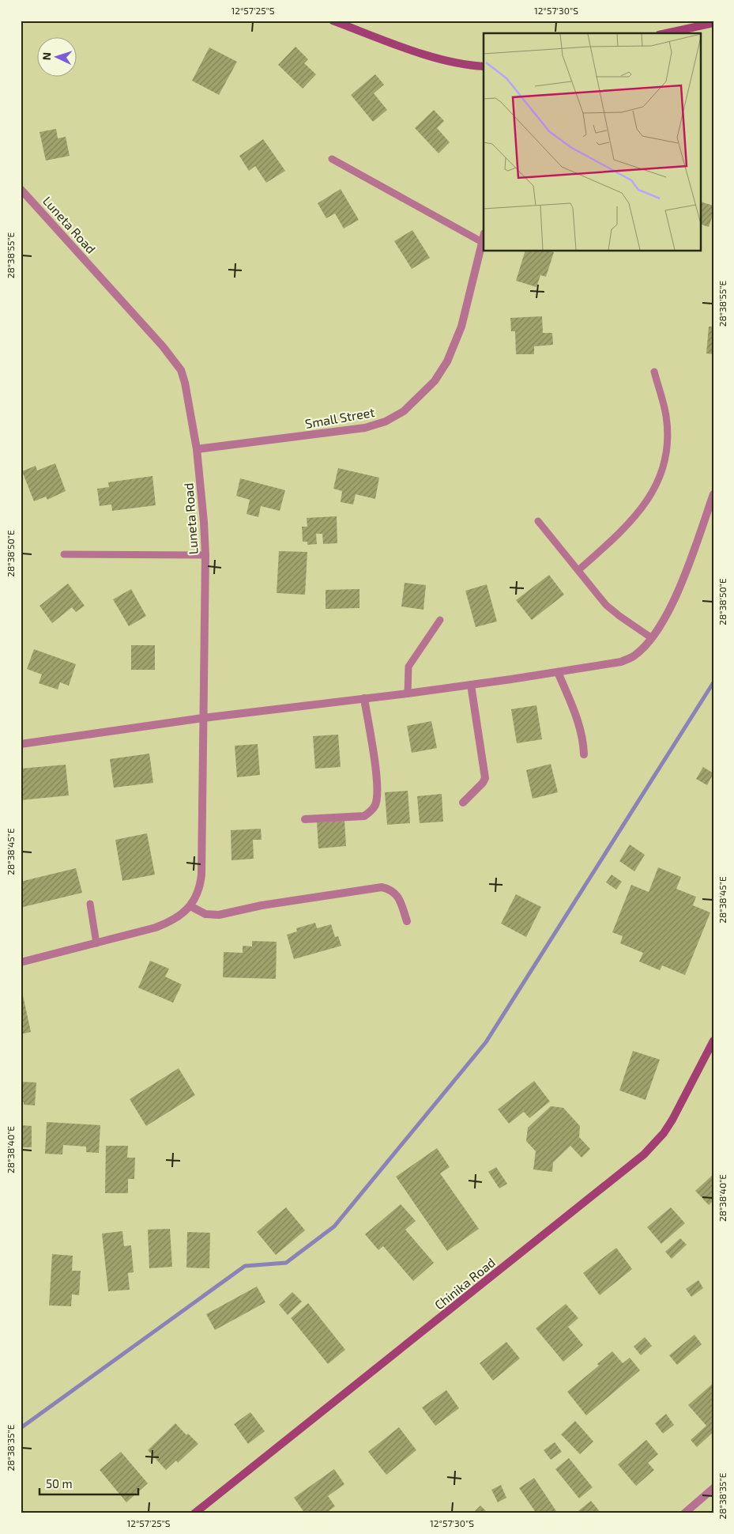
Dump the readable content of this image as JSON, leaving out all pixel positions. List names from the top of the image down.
{
  "streets": {
    "main road": ["Chinika Road"],
    "street": ["Luneta Road", "Small Street"]
  },
  "crossings": [
    ["Luneta Road", "Small Street"]
  ],
  "scale_bar": "50 m",
  "north": "left",
  "coordinates": [
    "12°57'25\"S",
    "12°57'30\"S",
    "28°38'55\"E",
    "28°38'50\"E",
    "28°38'45\"E",
    "28°38'40\"E",
    "28°38'35\"E"
  ]
}
